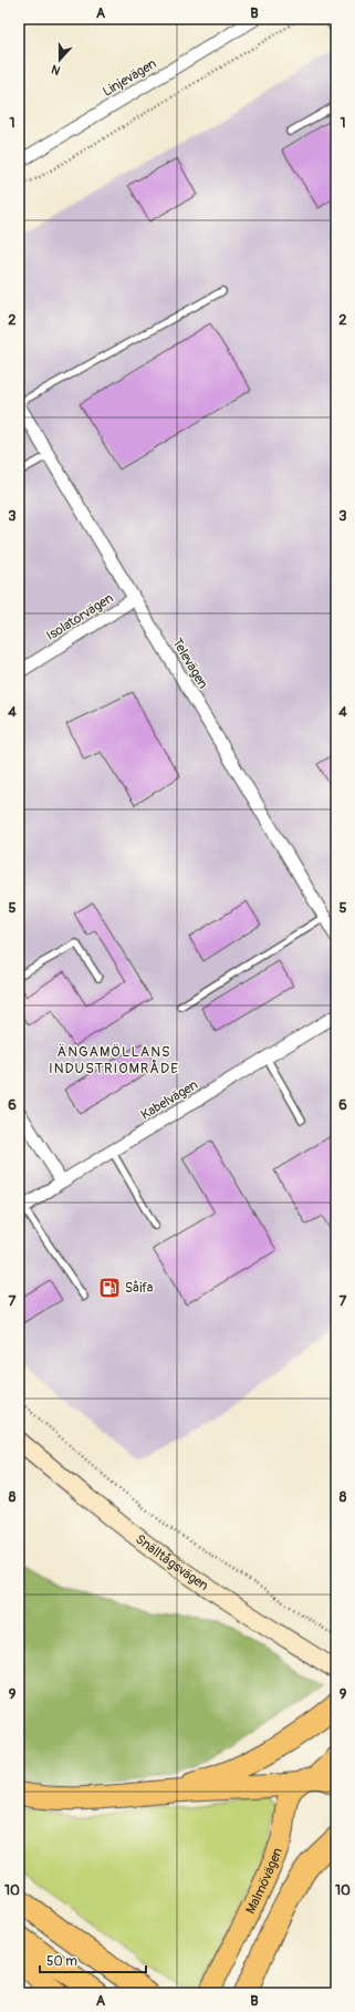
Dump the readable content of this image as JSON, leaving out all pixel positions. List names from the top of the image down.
{
  "streets": {
    "main road": ["Malmövägen"],
    "street": [
      "Linjevägen",
      "Isolatorvägen",
      "Televägen",
      "Kabelvägen",
      "Snälltågsvägen"
    ]
  },
  "crossings": [
    ["Isolatorvägen", "Televägen"]
  ],
  "districts": ["ÄNGAMÖLLANS INDUSTRIOMRÅDE"],
  "places": {
    "fuel station": ["Såifa"]
  },
  "scale_bar": "50 m",
  "north": "bottom",
  "grid": {
    "columns": ["A", "B"],
    "rows": [
      "1",
      "2",
      "3",
      "4",
      "5",
      "6",
      "7",
      "8",
      "9",
      "10"
    ]
  }
}
